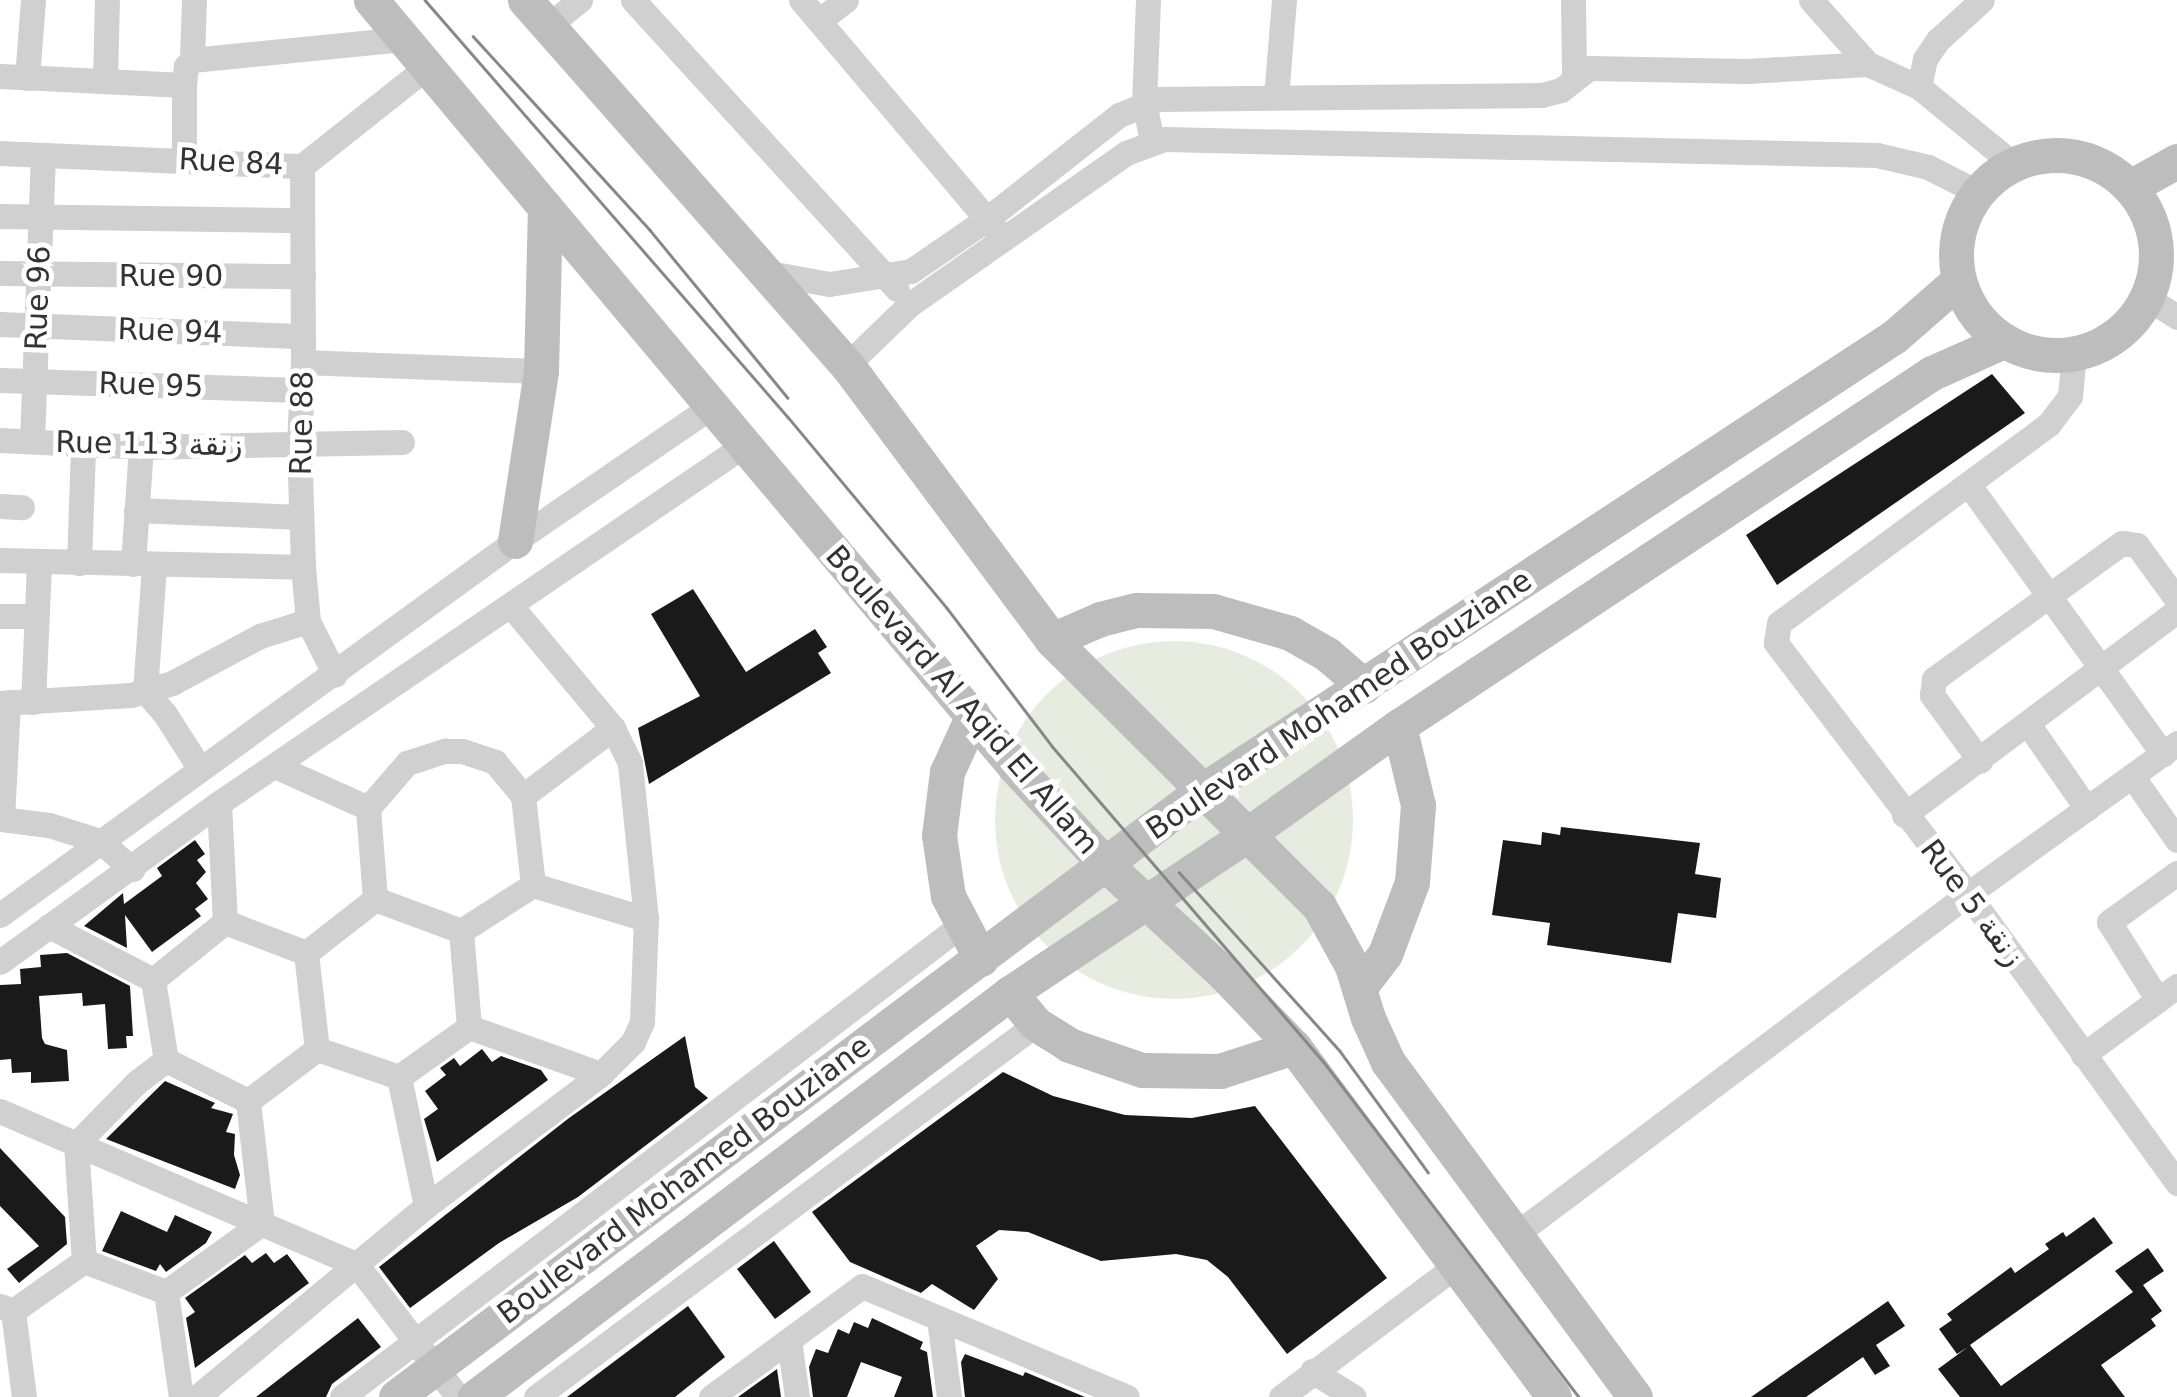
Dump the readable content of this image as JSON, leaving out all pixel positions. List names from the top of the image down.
{
  "streets": {
    "main road": ["Boulevard Al Aqid El Allam", "Boulevard Mohamed Bouziane"],
    "street": [
      "Rue 84",
      "Rue 90",
      "Rue 96",
      "Rue 94",
      "Rue 95",
      "Rue 88",
      "Rue 113 زنقة",
      "Rue 5 زنقة"
    ]
  },
  "crossings": [
    ["Rue 84", "Rue 96"],
    ["Rue 84", "Rue 88"],
    ["Rue 84", "Boulevard Al Aqid El Allam"],
    ["Rue 90", "Rue 96"],
    ["Rue 90", "Rue 88"],
    ["Rue 96", "Rue 94"],
    ["Rue 96", "Rue 95"],
    ["Rue 96", "Rue 113 زنقة"],
    ["Rue 94", "Rue 88"],
    ["Rue 95", "Rue 88"],
    ["Rue 88", "Rue 113 زنقة"],
    ["Boulevard Al Aqid El Allam", "Boulevard Mohamed Bouziane"]
  ]
}
